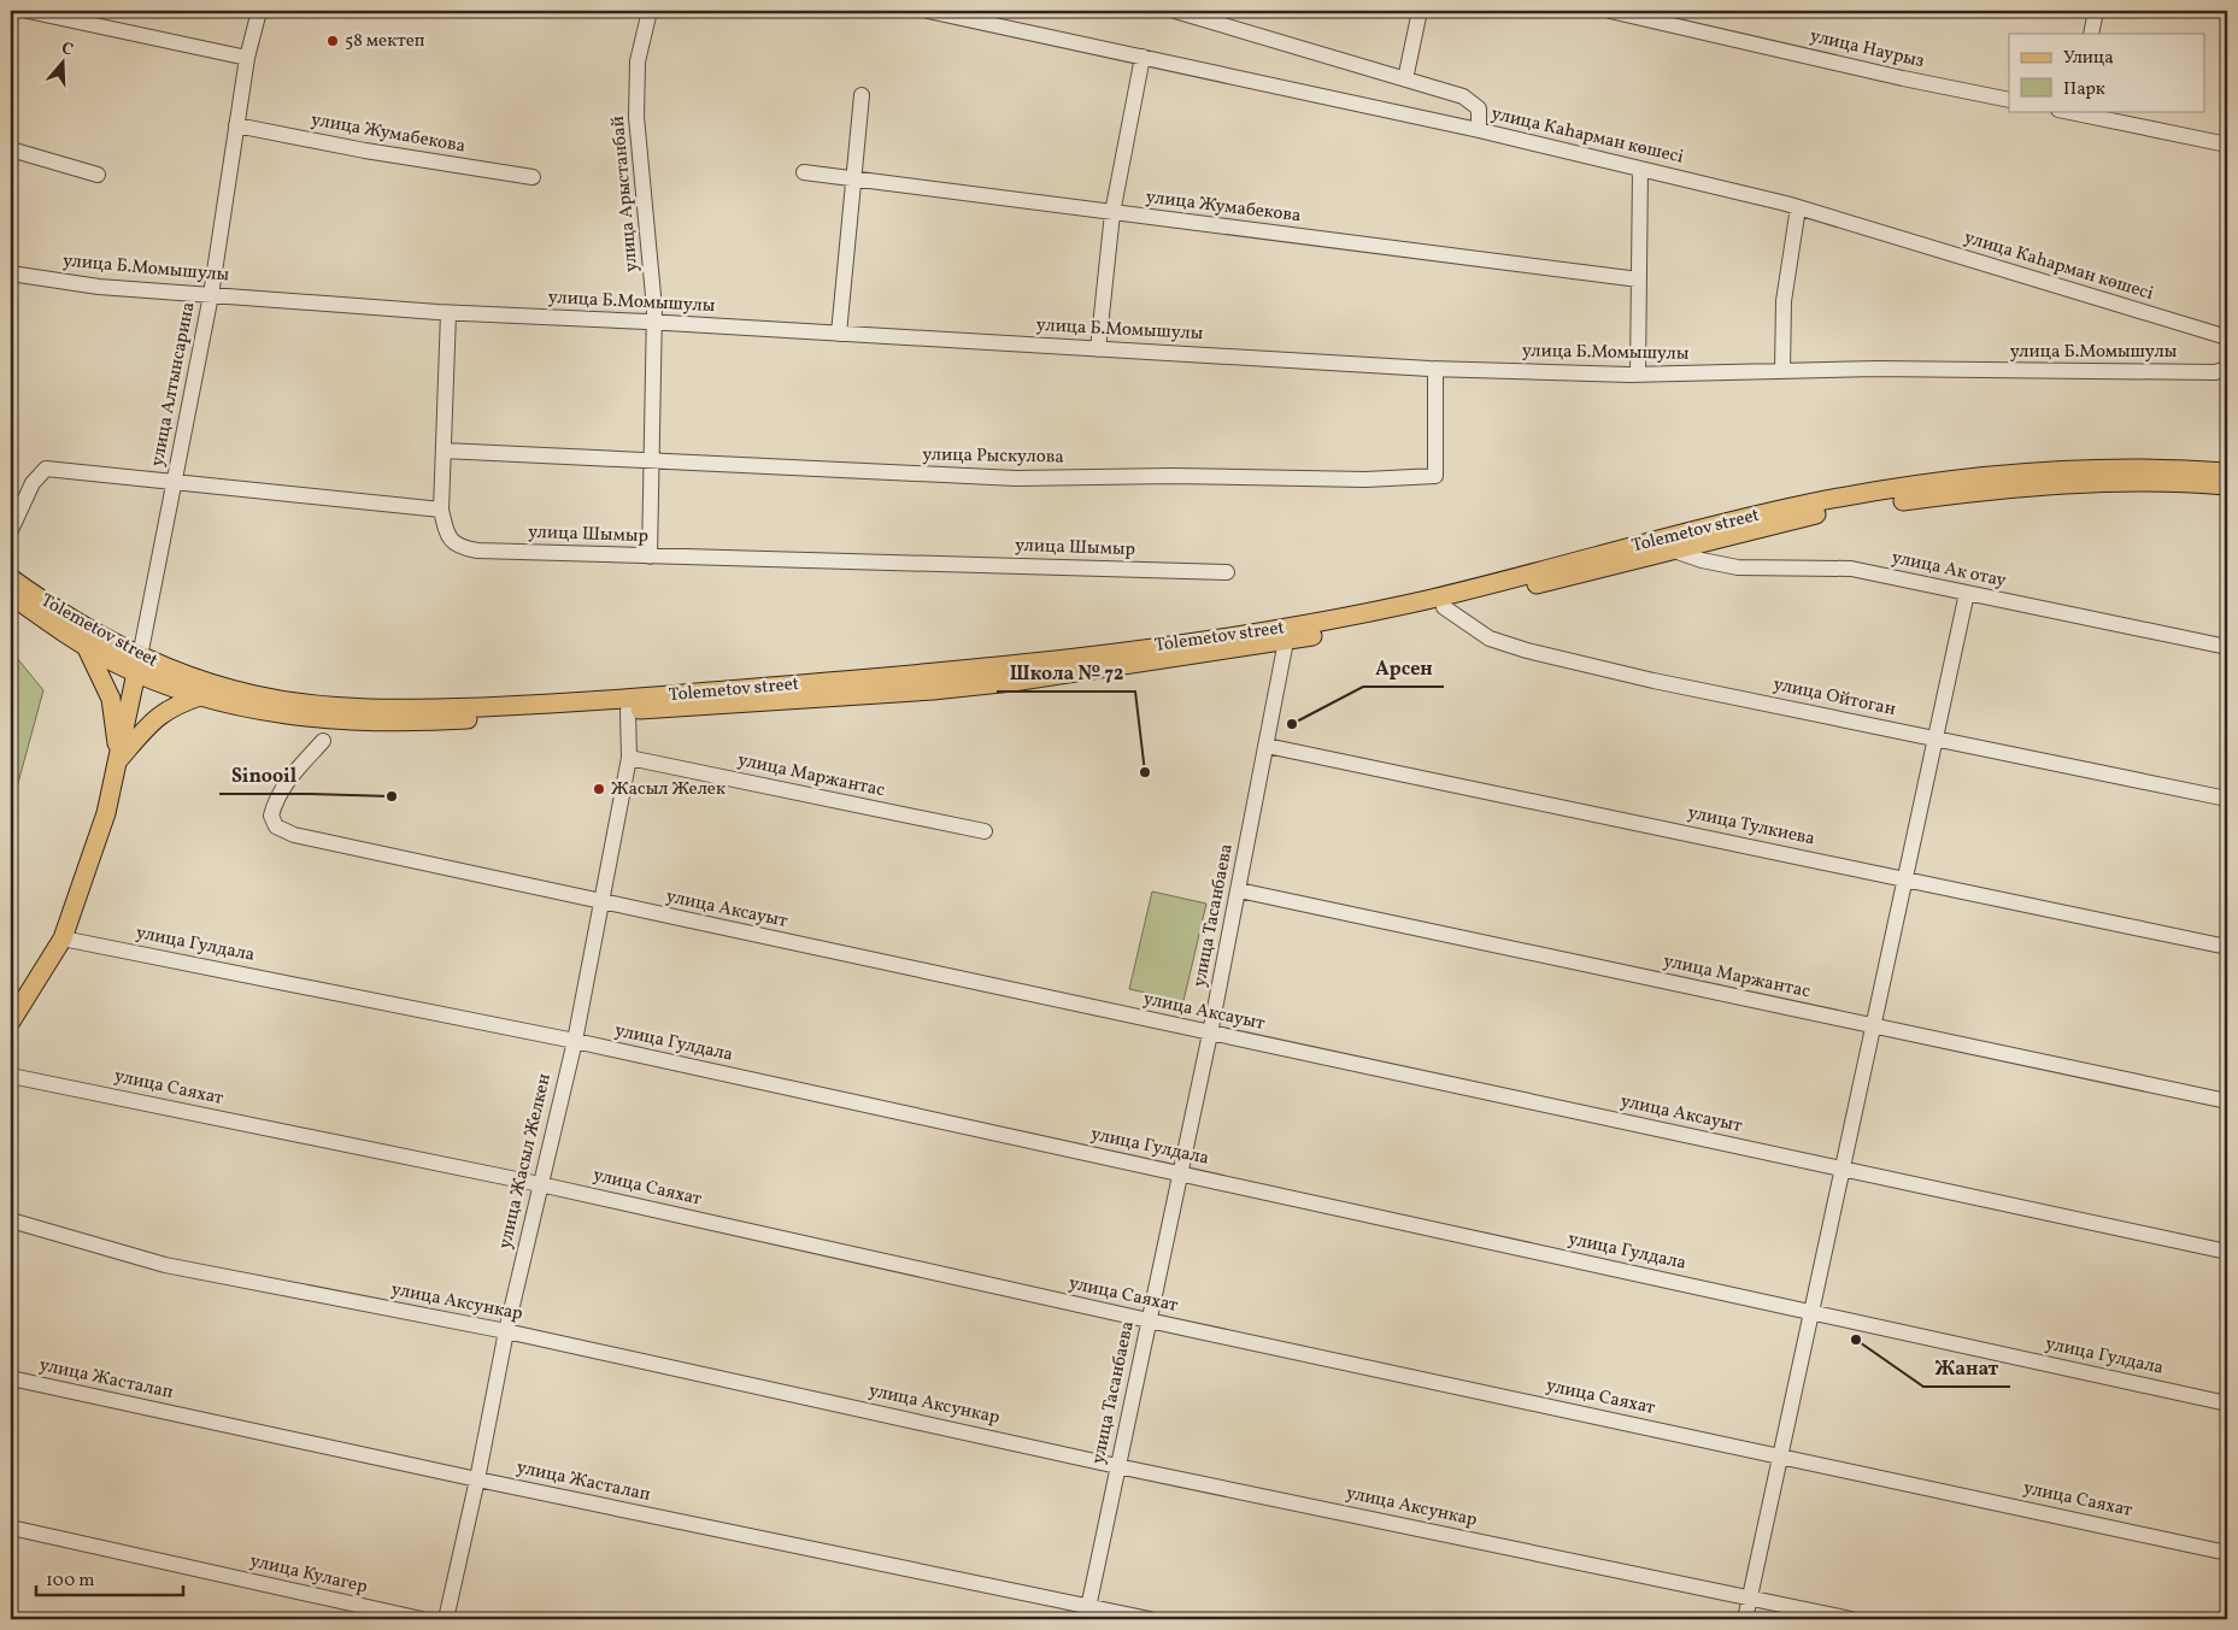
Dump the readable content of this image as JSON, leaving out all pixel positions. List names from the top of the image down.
{
  "streets": {
    "main road": ["Tolemetov street"],
    "street": [
      "улица Наурыз",
      "улица Жумабекова",
      "улица Каһарман көшесі",
      "улица Арыстанбай",
      "улица Б.Момышулы",
      "улица Алтынсарина",
      "улица Рыскулова",
      "улица Шымыр",
      "улица Ак отау",
      "улица Ойтоган",
      "улица Маржантас",
      "улица Тулкиева",
      "улица Аксауыт",
      "улица Тасанбаева",
      "улица Гулдала",
      "улица Саяхат",
      "улица Жасыл Желкен",
      "улица Аксункар",
      "улица Жасталап",
      "улица Кулагер"
    ]
  },
  "crossings": [
    ["улица Жумабекова", "улица Алтынсарина"],
    ["улица Арыстанбай", "улица Б.Момышулы"],
    ["улица Арыстанбай", "улица Рыскулова"],
    ["улица Арыстанбай", "улица Шымыр"],
    ["улица Б.Момышулы", "улица Алтынсарина"],
    ["улица Б.Момышулы", "улица Рыскулова"],
    ["улица Б.Момышулы", "улица Шымыр"],
    ["улица Алтынсарина", "Tolemetov street"],
    ["улица Рыскулова", "улица Шымыр"],
    ["Tolemetov street", "улица Ак отау"],
    ["Tolemetov street", "улица Ойтоган"],
    ["Tolemetov street", "улица Тасанбаева"],
    ["Tolemetov street", "улица Жасыл Желкен"],
    ["улица Маржантас", "улица Тасанбаева"],
    ["улица Маржантас", "улица Жасыл Желкен"],
    ["улица Тулкиева", "улица Тасанбаева"],
    ["улица Аксауыт", "улица Тасанбаева"],
    ["улица Аксауыт", "улица Жасыл Желкен"],
    ["улица Тасанбаева", "улица Гулдала"],
    ["улица Тасанбаева", "улица Саяхат"],
    ["улица Тасанбаева", "улица Аксункар"],
    ["улица Тасанбаева", "улица Жасталап"],
    ["улица Гулдала", "улица Жасыл Желкен"],
    ["улица Саяхат", "улица Жасыл Желкен"],
    ["улица Жасыл Желкен", "улица Аксункар"],
    ["улица Жасыл Желкен", "улица Жасталап"]
  ],
  "places": [
    "58 мектеп",
    "Арсен",
    "Школа № 72",
    "Жасыл Желек",
    "Sinooil",
    "Жанат"
  ],
  "legend": ["Улица", "Парк"],
  "scale_bar": "100 m",
  "north": "top"
}
